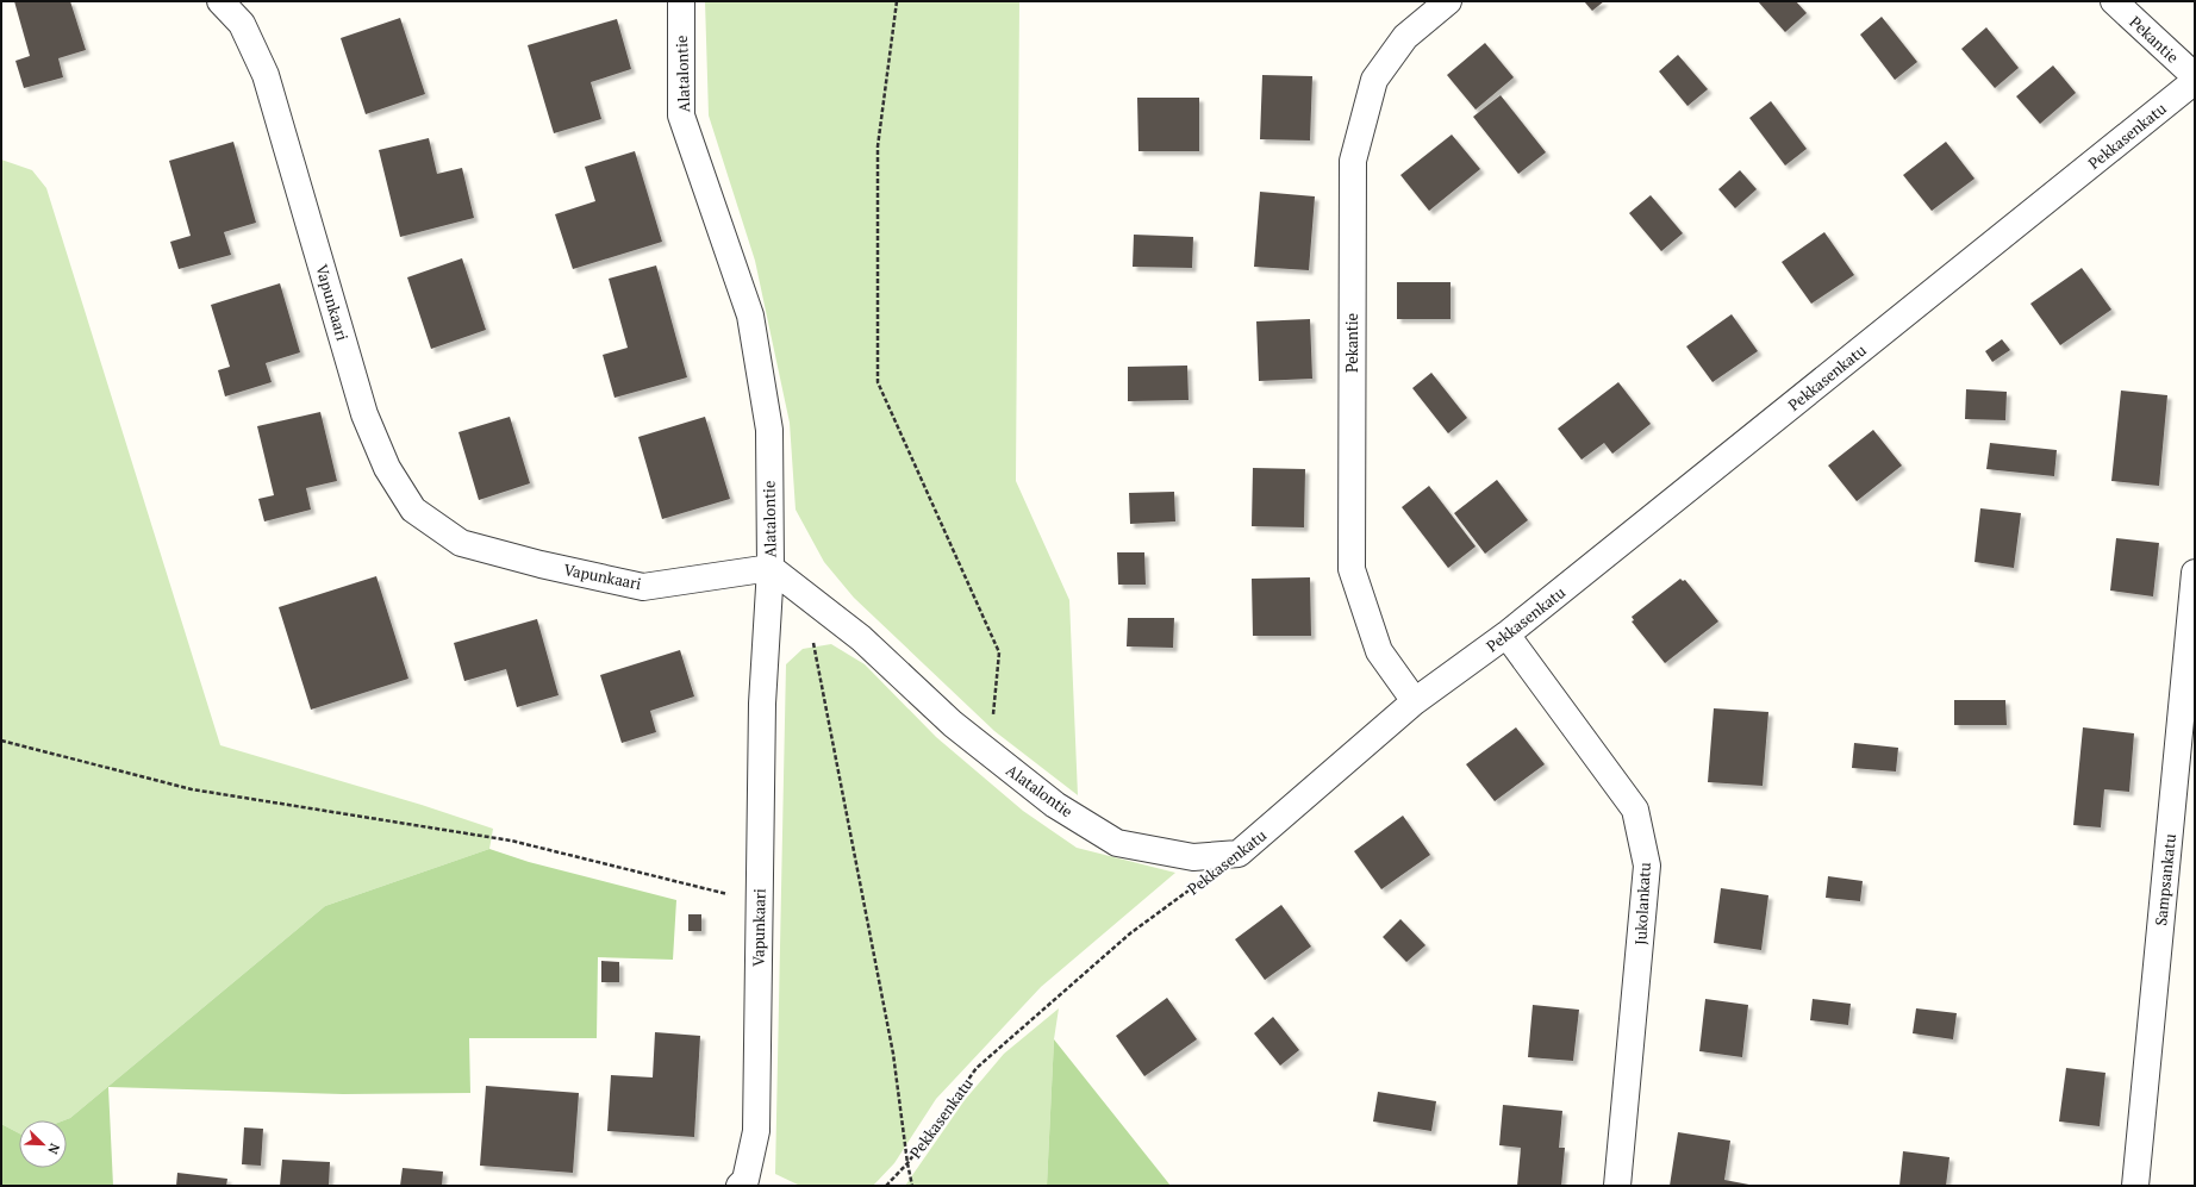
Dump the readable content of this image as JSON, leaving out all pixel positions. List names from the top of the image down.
{
  "streets": {
    "street": [
      "Pekantie",
      "Alatalontie",
      "Pekkasenkatu",
      "Vapunkaari",
      "Sampsankatu",
      "Jukolankatu"
    ]
  },
  "crossings": [
    ["Pekantie", "Pekkasenkatu"],
    ["Alatalontie", "Pekkasenkatu"],
    ["Alatalontie", "Vapunkaari"],
    ["Pekkasenkatu", "Jukolankatu"]
  ],
  "north": "bottom right"
}
